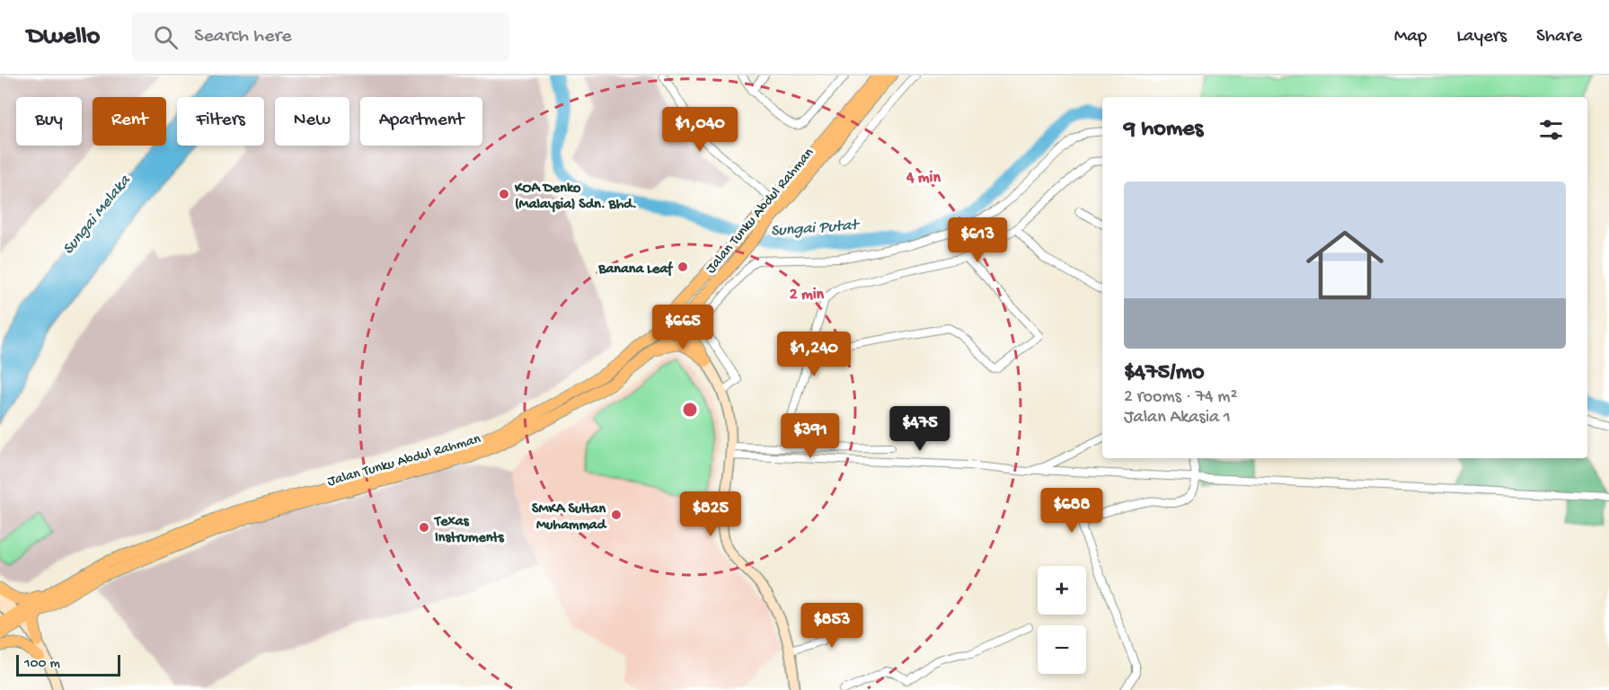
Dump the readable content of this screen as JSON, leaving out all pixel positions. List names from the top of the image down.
{
  "streets": {
    "main road": ["Jalan Tunku Abdul Rahman"]
  },
  "water": ["Sungai Melaka", "Sungai Putat"],
  "places": [
    "KOA Denko (Malaysia) Sdn. Bhd.",
    "Banana Leaf",
    "SMKA Sultan Muhammad",
    "Texas Instruments"
  ],
  "scale_bar": "100 m",
  "page": {
    "header": "Dwello",
    "search": "Search here",
    "nav": ["Map", "Layers", "Share"],
    "chip": [
      "Buy",
      "Rent",
      "Filters",
      "New",
      "Apartment"
    ],
    "heading": "9 homes",
    "price": [
      "$1,040",
      "$613",
      "$665",
      "$1,240",
      "$475",
      "$391",
      "$688",
      "$825",
      "$853"
    ],
    "list": [
      {
        "name": "$475/mo",
        "note": "2 rooms · 74 m² · Jalan Akasia 1"
      }
    ],
    "map_buttons": ["+", "−"],
    "scale": "100 m"
  },
  "rings": ["4 min", "2 min"]
}
